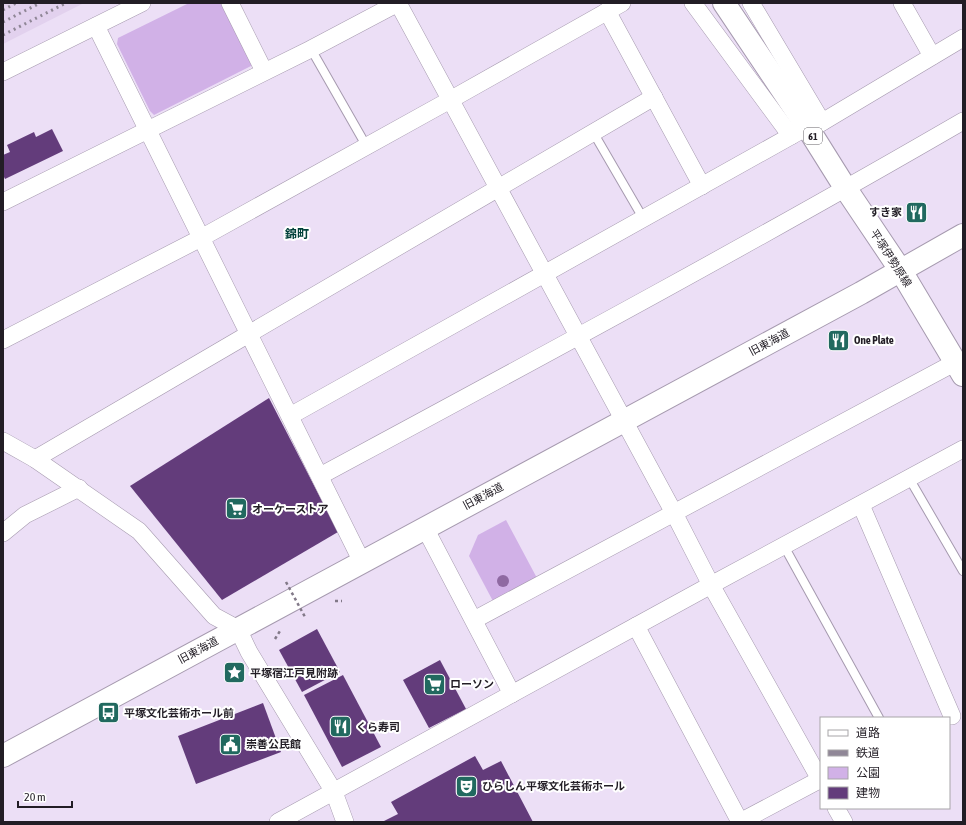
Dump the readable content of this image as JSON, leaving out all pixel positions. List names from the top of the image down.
{
  "streets": {
    "street": ["61", "平塚伊勢原線", "旧東海道"]
  },
  "crossings": [
    ["平塚伊勢原線", "旧東海道"]
  ],
  "districts": ["錦町"],
  "places": {
    "restaurant": ["すき家", "One Plate", "くら寿司"],
    "supermarket": ["オーケーストア", "ローソン"],
    "place": ["平塚宿江戸見附跡"],
    "bus stop": ["平塚文化芸術ホール前"],
    "public building": ["崇善公民館"],
    "theatre": ["ひらしん平塚文化芸術ホール"]
  },
  "legend": [
    "道路",
    "鉄道",
    "公園",
    "建物"
  ],
  "scale_bar": "20 m"
}
